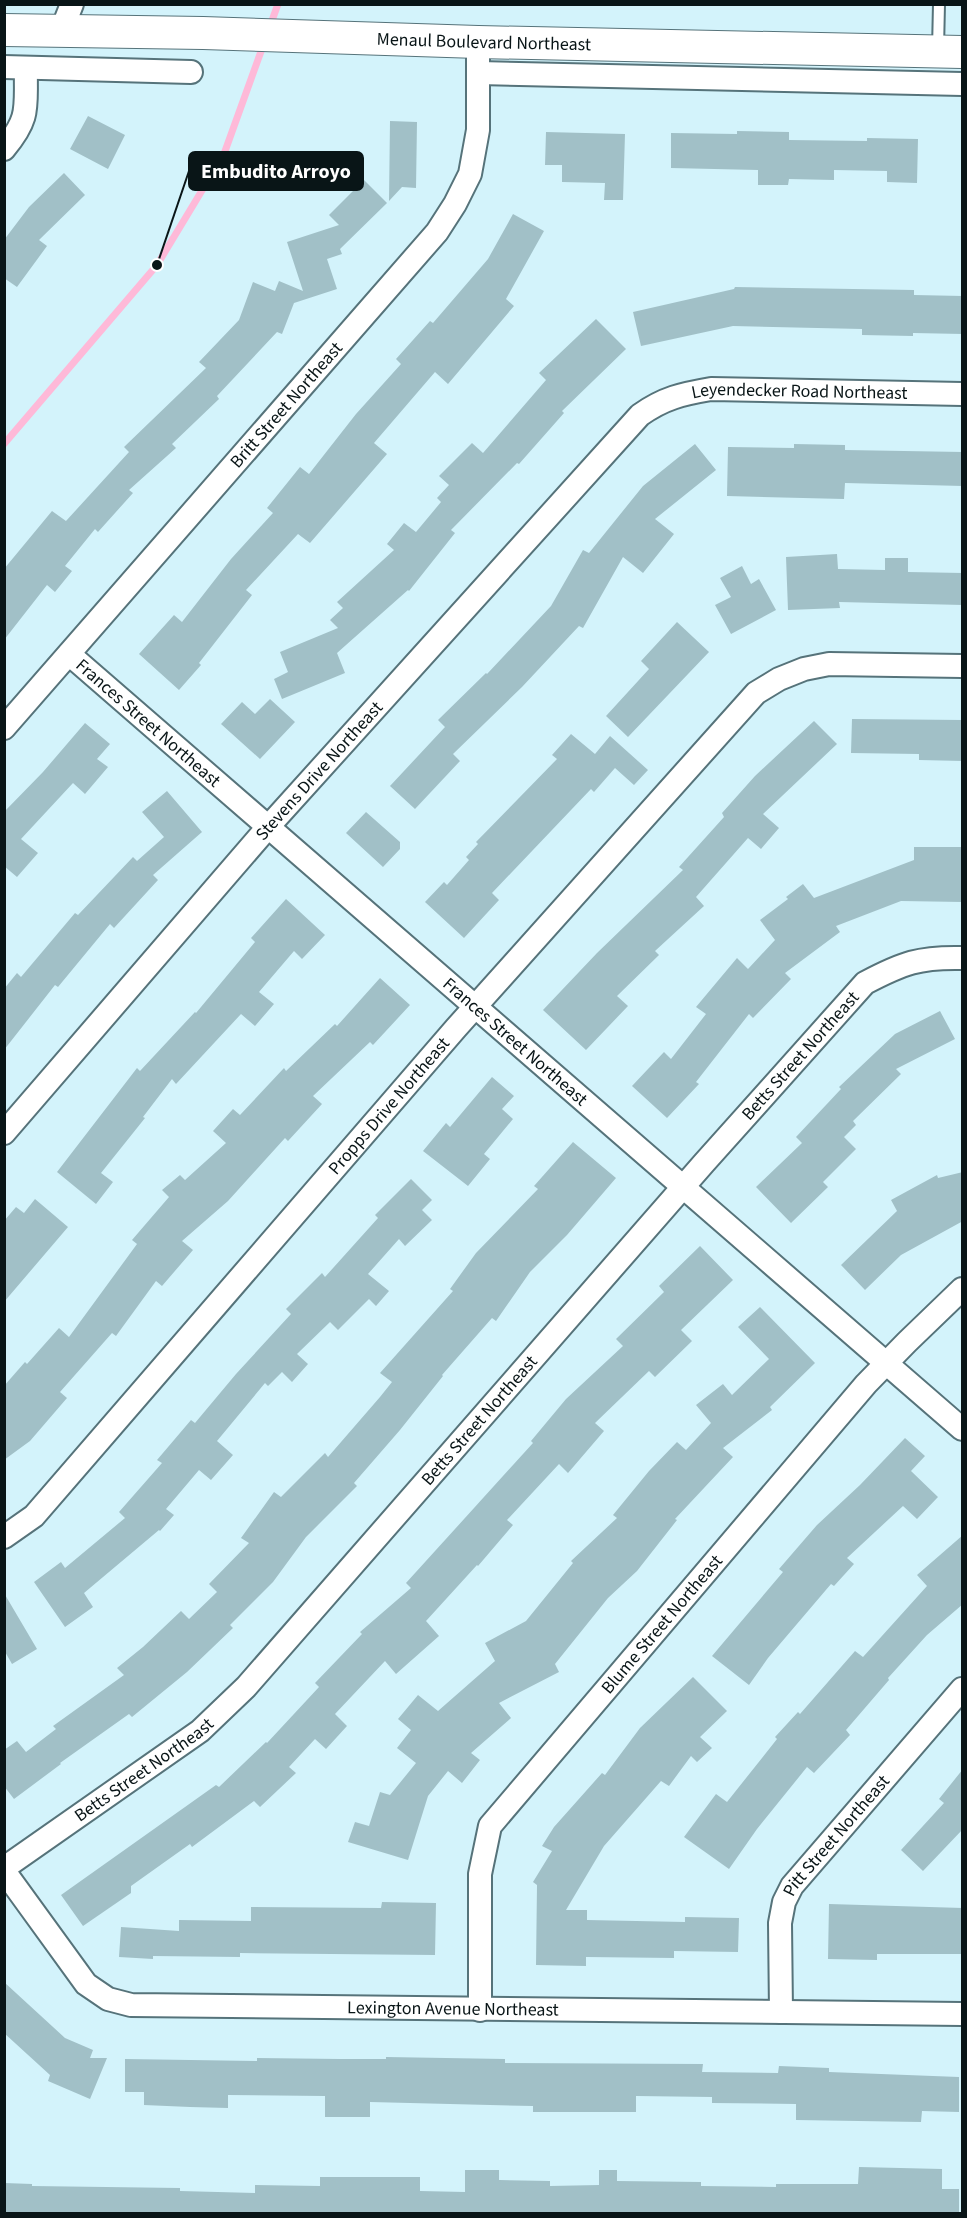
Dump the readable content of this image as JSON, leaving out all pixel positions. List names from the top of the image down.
{
  "streets": {
    "main road": ["Menaul Boulevard Northeast"],
    "street": [
      "Leyendecker Road Northeast",
      "Britt Street Northeast",
      "Frances Street Northeast",
      "Stevens Drive Northeast",
      "Betts Street Northeast",
      "Propps Drive Northeast",
      "Blume Street Northeast",
      "Pitt Street Northeast",
      "Lexington Avenue Northeast"
    ]
  },
  "crossings": [
    ["Menaul Boulevard Northeast", "Britt Street Northeast"],
    ["Leyendecker Road Northeast", "Stevens Drive Northeast"],
    ["Britt Street Northeast", "Frances Street Northeast"],
    ["Frances Street Northeast", "Stevens Drive Northeast"],
    ["Frances Street Northeast", "Betts Street Northeast"],
    ["Frances Street Northeast", "Propps Drive Northeast"],
    ["Frances Street Northeast", "Blume Street Northeast"],
    ["Betts Street Northeast", "Lexington Avenue Northeast"],
    ["Blume Street Northeast", "Lexington Avenue Northeast"],
    ["Pitt Street Northeast", "Lexington Avenue Northeast"]
  ],
  "places": ["Embudito Arroyo"]
}
